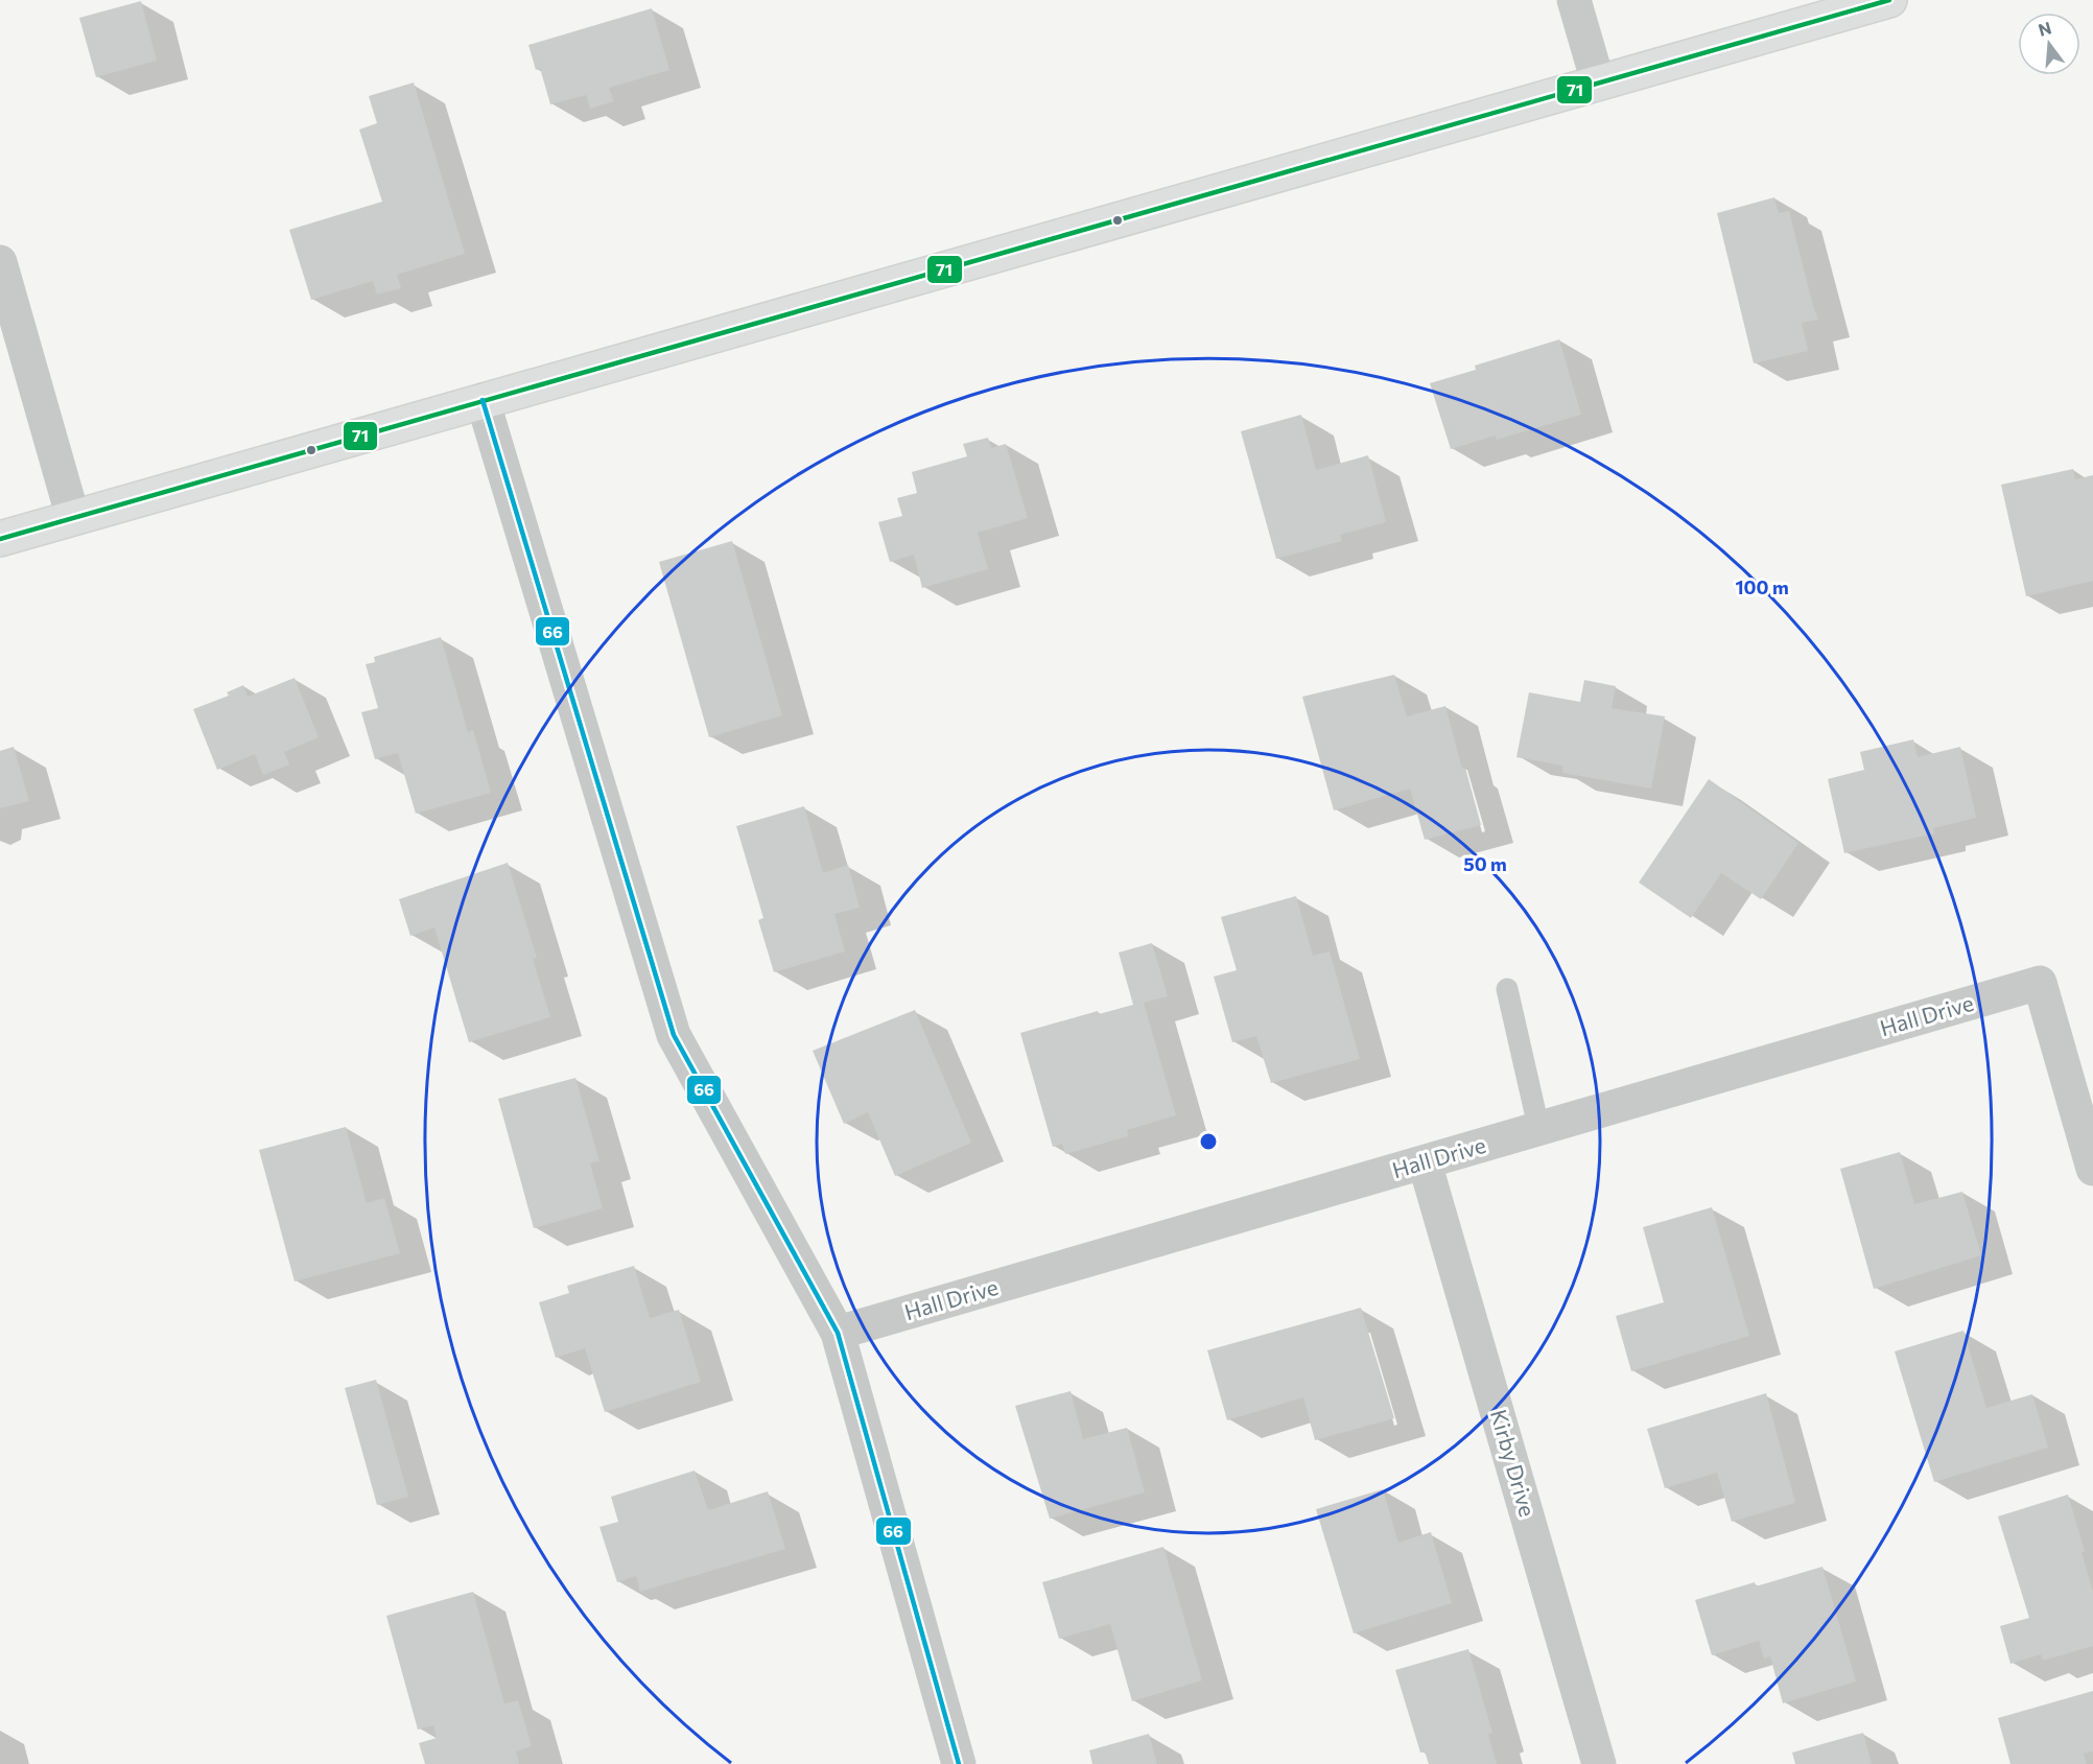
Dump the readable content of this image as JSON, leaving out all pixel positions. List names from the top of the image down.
{
  "streets": {
    "street": ["Hall Drive", "Kirby Drive"]
  },
  "crossings": [
    ["Hall Drive", "Kirby Drive"]
  ],
  "lines": ["transit line 71", "transit line 66"],
  "north": "top",
  "rings": ["100 m", "50 m"]
}
